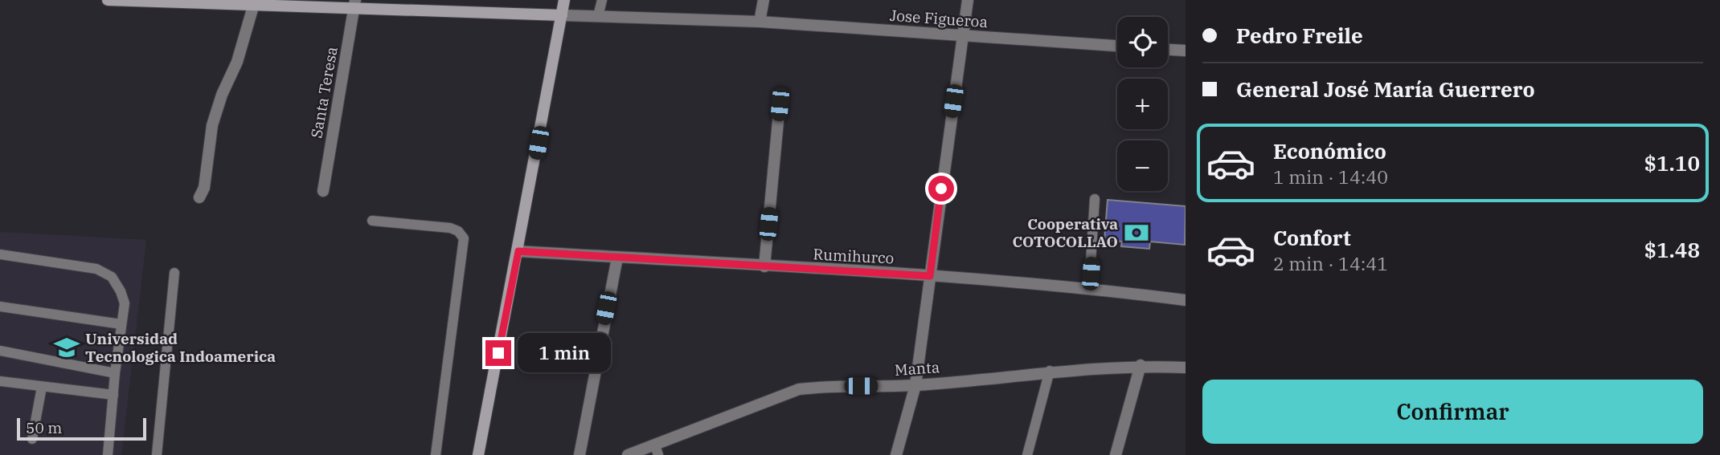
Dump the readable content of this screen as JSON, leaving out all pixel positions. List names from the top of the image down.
{
  "streets": {
    "street": [
      "Jose Figueroa",
      "Santa Teresa",
      "Rumihurco",
      "Manta"
    ]
  },
  "crossings": [
    ["Jose Figueroa", "Santa Teresa"]
  ],
  "places": {
    "bank": ["Cooperativa COTOCOLLAO"],
    "school or university": ["Universidad Tecnologica Indoamerica"]
  },
  "scale_bar": "50 m",
  "page": {
    "banner": ["Pedro Freile", "General José María Guerrero"],
    "map_buttons": ["+", "−"],
    "list": [
      {
        "name": "Económico",
        "note": "1 min · 14:40",
        "value": "$1.10"
      },
      {
        "name": "Confort",
        "note": "2 min · 14:41",
        "value": "$1.48"
      }
    ],
    "bubble": "1 min",
    "buttons": "Confirmar",
    "scale": "50 m"
  }
}
